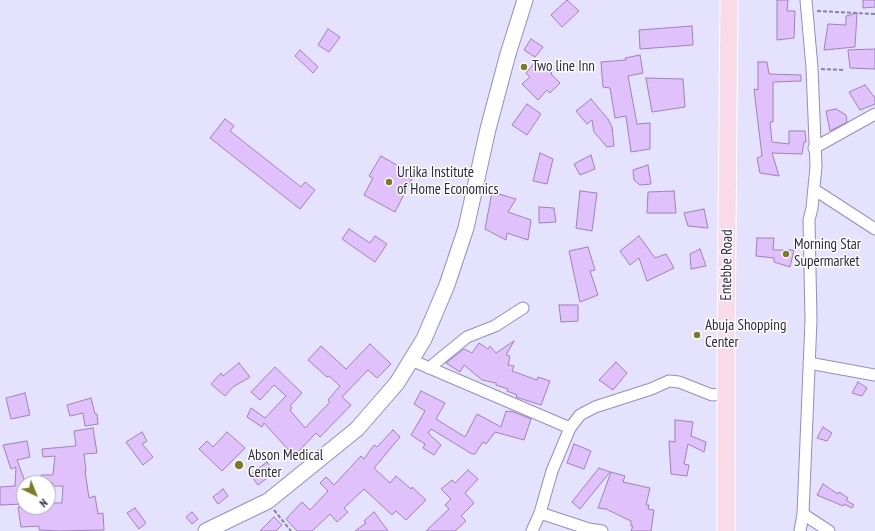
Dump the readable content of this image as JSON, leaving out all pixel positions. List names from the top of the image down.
{
  "streets": {
    "main road": ["Entebbe Road"]
  },
  "places": [
    "Two line Inn",
    "Urlika Institute of Home Economics",
    "Morning Star Supermarket",
    "Abuja Shopping Center",
    "Abson Medical Center"
  ],
  "north": "bottom right"
}
